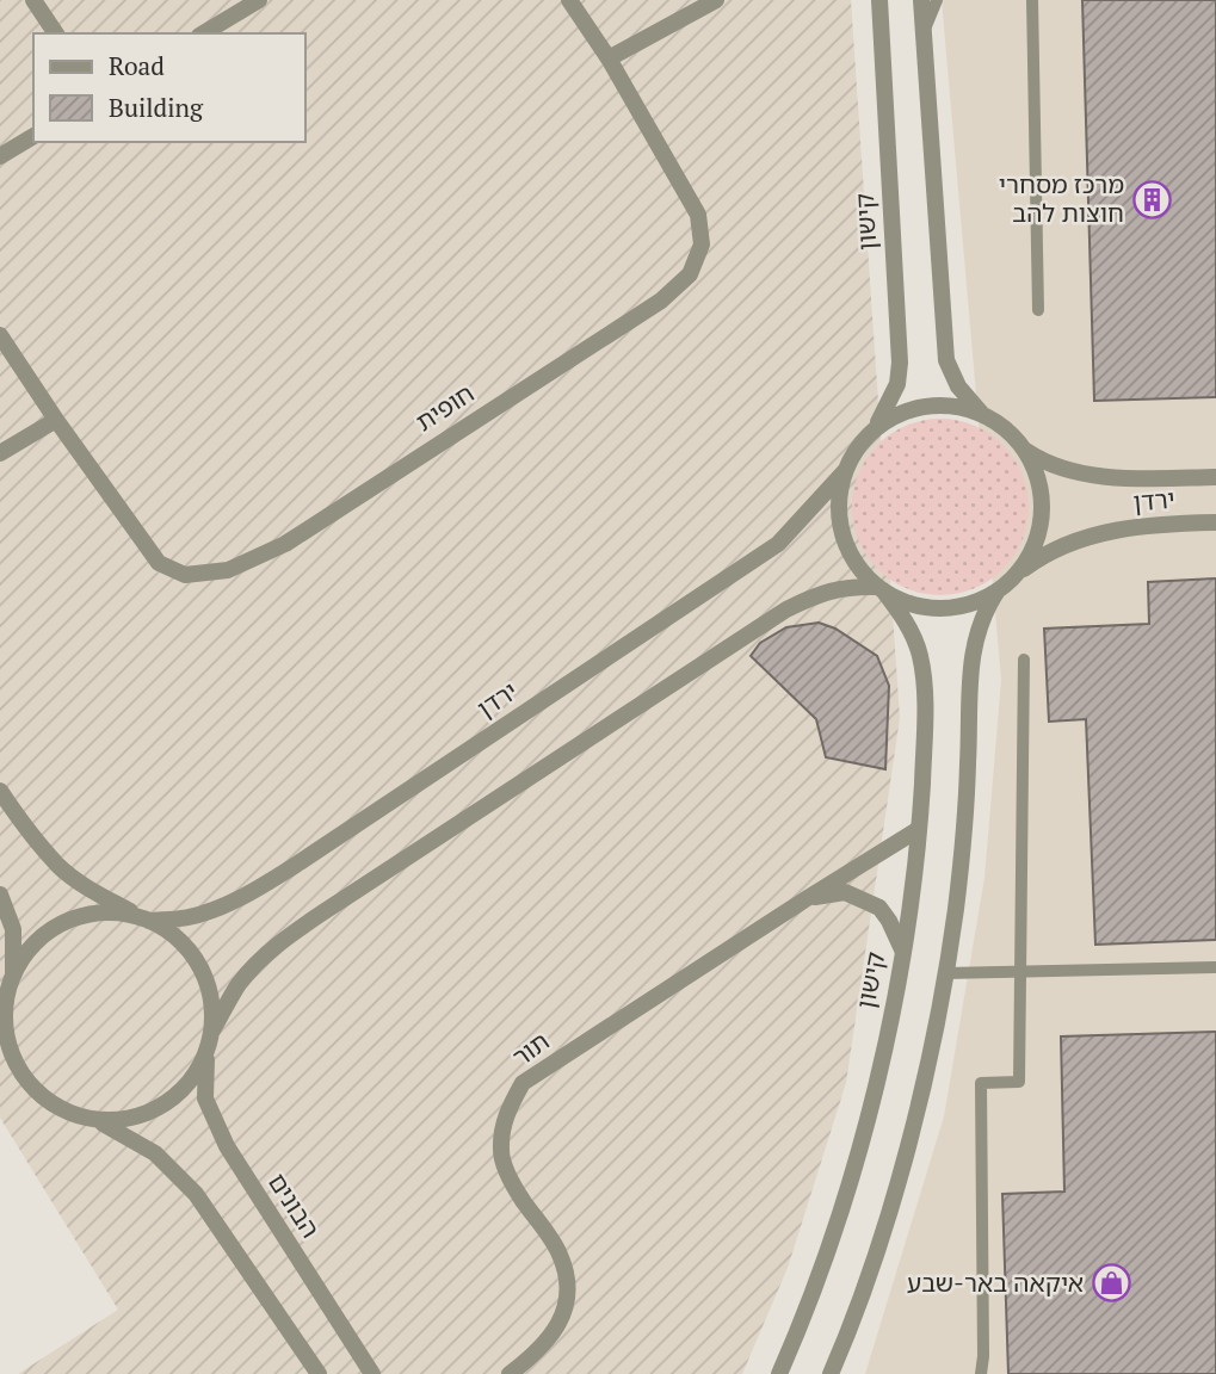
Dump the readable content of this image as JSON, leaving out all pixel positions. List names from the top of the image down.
{
  "streets": {
    "street": [
      "קישון",
      "חופית",
      "ירדן",
      "תור",
      "הבונים"
    ]
  },
  "crossings": [
    ["קישון", "ירדן"],
    ["קישון", "תור"],
    ["ירדן", "הבונים"]
  ],
  "places": {
    "building": ["מרכז מסחרי חוצות להב"],
    "shop": ["איקאה באר-שבע"]
  },
  "legend": ["Road", "Building"]
}
